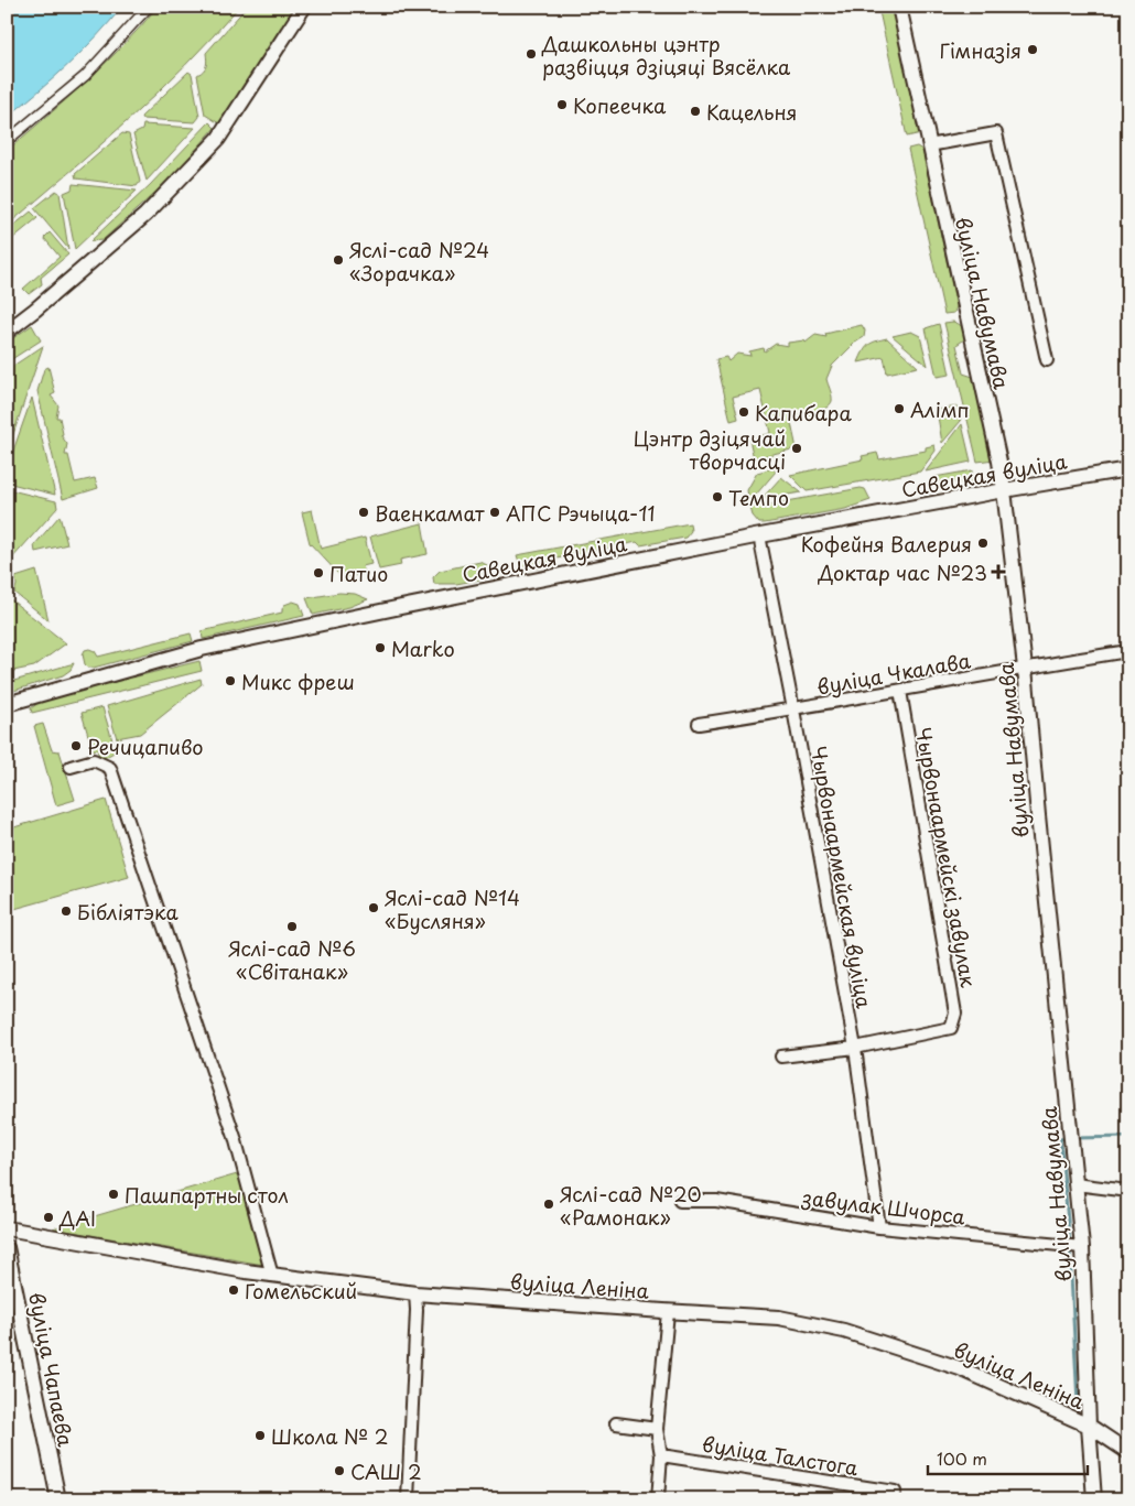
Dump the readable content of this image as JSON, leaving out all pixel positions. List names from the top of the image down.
{
  "streets": {
    "street": [
      "вуліца Навумава",
      "Савецкая вуліца",
      "вуліца Чкалава",
      "Чырвонаармейскі завулак",
      "Чырвонаармейская вуліца",
      "завулак Шчорса",
      "вуліца Леніна",
      "вуліца Чапаева",
      "вуліца Талстога"
    ]
  },
  "crossings": [
    ["вуліца Навумава", "Савецкая вуліца"],
    ["вуліца Навумава", "вуліца Чкалава"],
    ["вуліца Навумава", "завулак Шчорса"],
    ["вуліца Навумава", "вуліца Леніна"],
    ["Савецкая вуліца", "Чырвонаармейская вуліца"],
    ["вуліца Чкалава", "Чырвонаармейскі завулак"],
    ["вуліца Чкалава", "Чырвонаармейская вуліца"],
    ["Чырвонаармейскі завулак", "Чырвонаармейская вуліца"],
    ["Чырвонаармейская вуліца", "завулак Шчорса"]
  ],
  "places": {
    "other": [
      "Гімназія",
      "Дашкольны цэнтр развіцця дзіцяці Вясёлка",
      "Копеечка",
      "Кацельня",
      "Яслі-сад №24 «Зорачка»",
      "Алімп",
      "Капибара",
      "Цэнтр дзіцячай творчасці",
      "Темпо",
      "Ваенкамат",
      "АПС Рэчыца-11",
      "Кофейня Валерия",
      "Патио",
      "Marko",
      "Микс фреш",
      "Речицапиво",
      "Яслі-сад №14 «Бусляня»",
      "Бібліятэка",
      "Яслі-сад №6 «Світанак»",
      "Пашпартны стол",
      "Яслі-сад №20 «Рамонак»",
      "ДАІ",
      "Гомельский",
      "Школа № 2",
      "САШ 2"
    ],
    "health": ["Доктар час №23"]
  },
  "scale_bar": "100 m"
}
